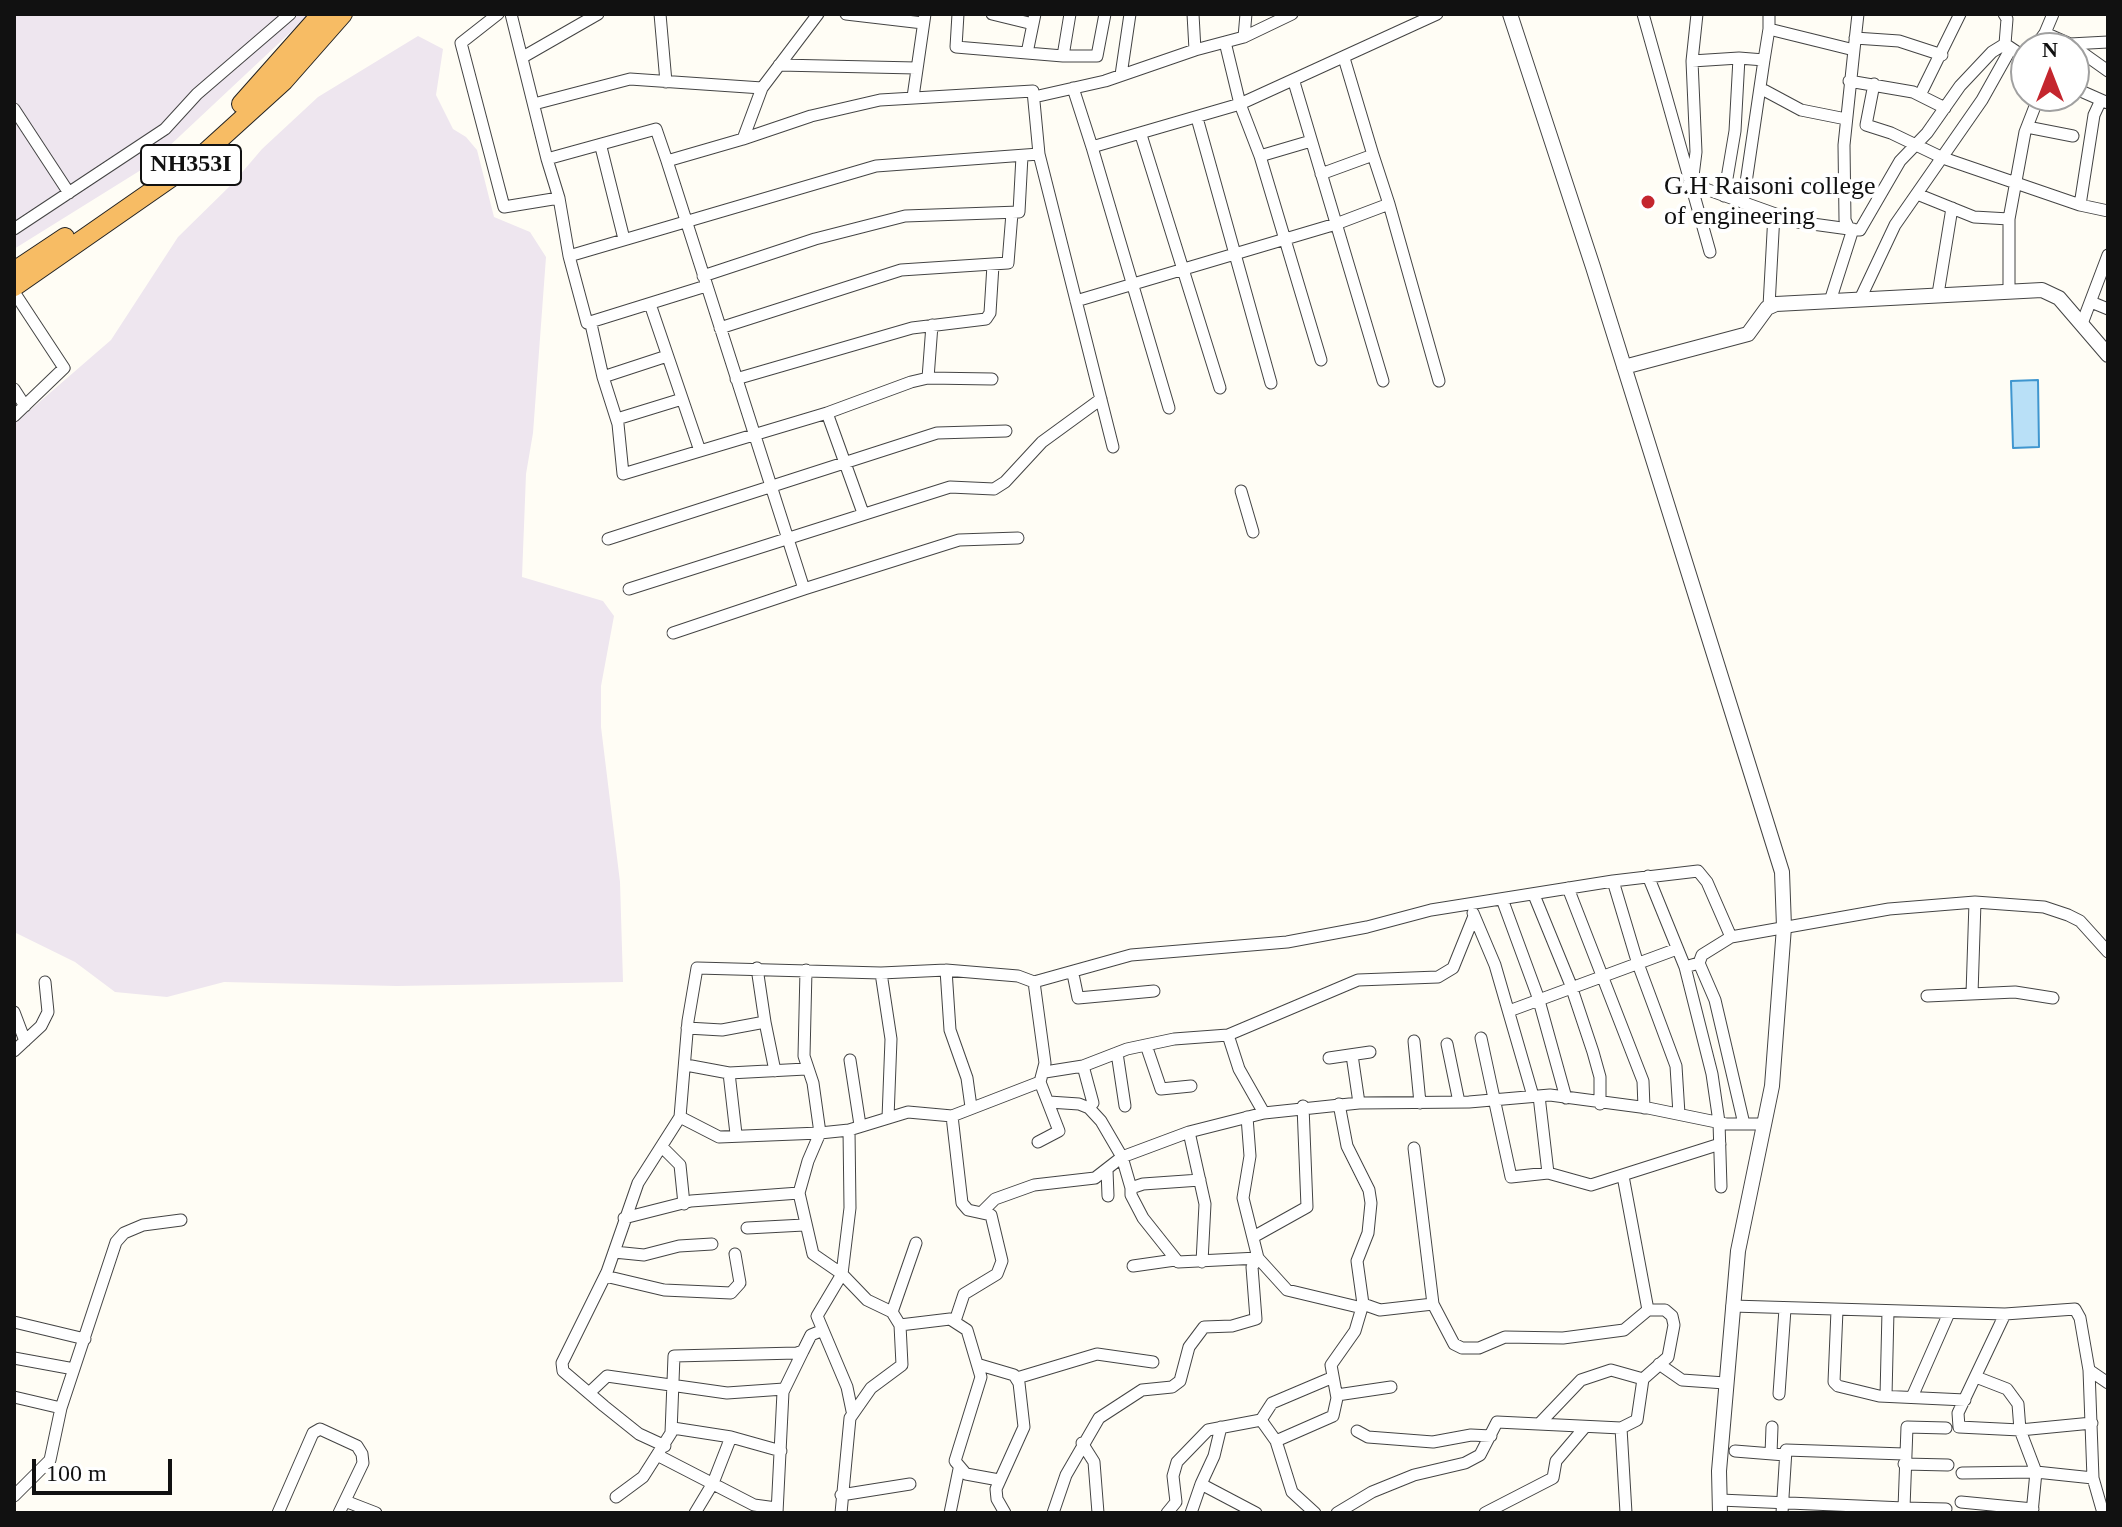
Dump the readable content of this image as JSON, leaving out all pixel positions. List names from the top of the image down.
{
  "streets": {
    "highway": ["NH353I"]
  },
  "places": ["G.H Raisoni college of engineering"],
  "scale_bar": "100 m",
  "north": "top"
}
